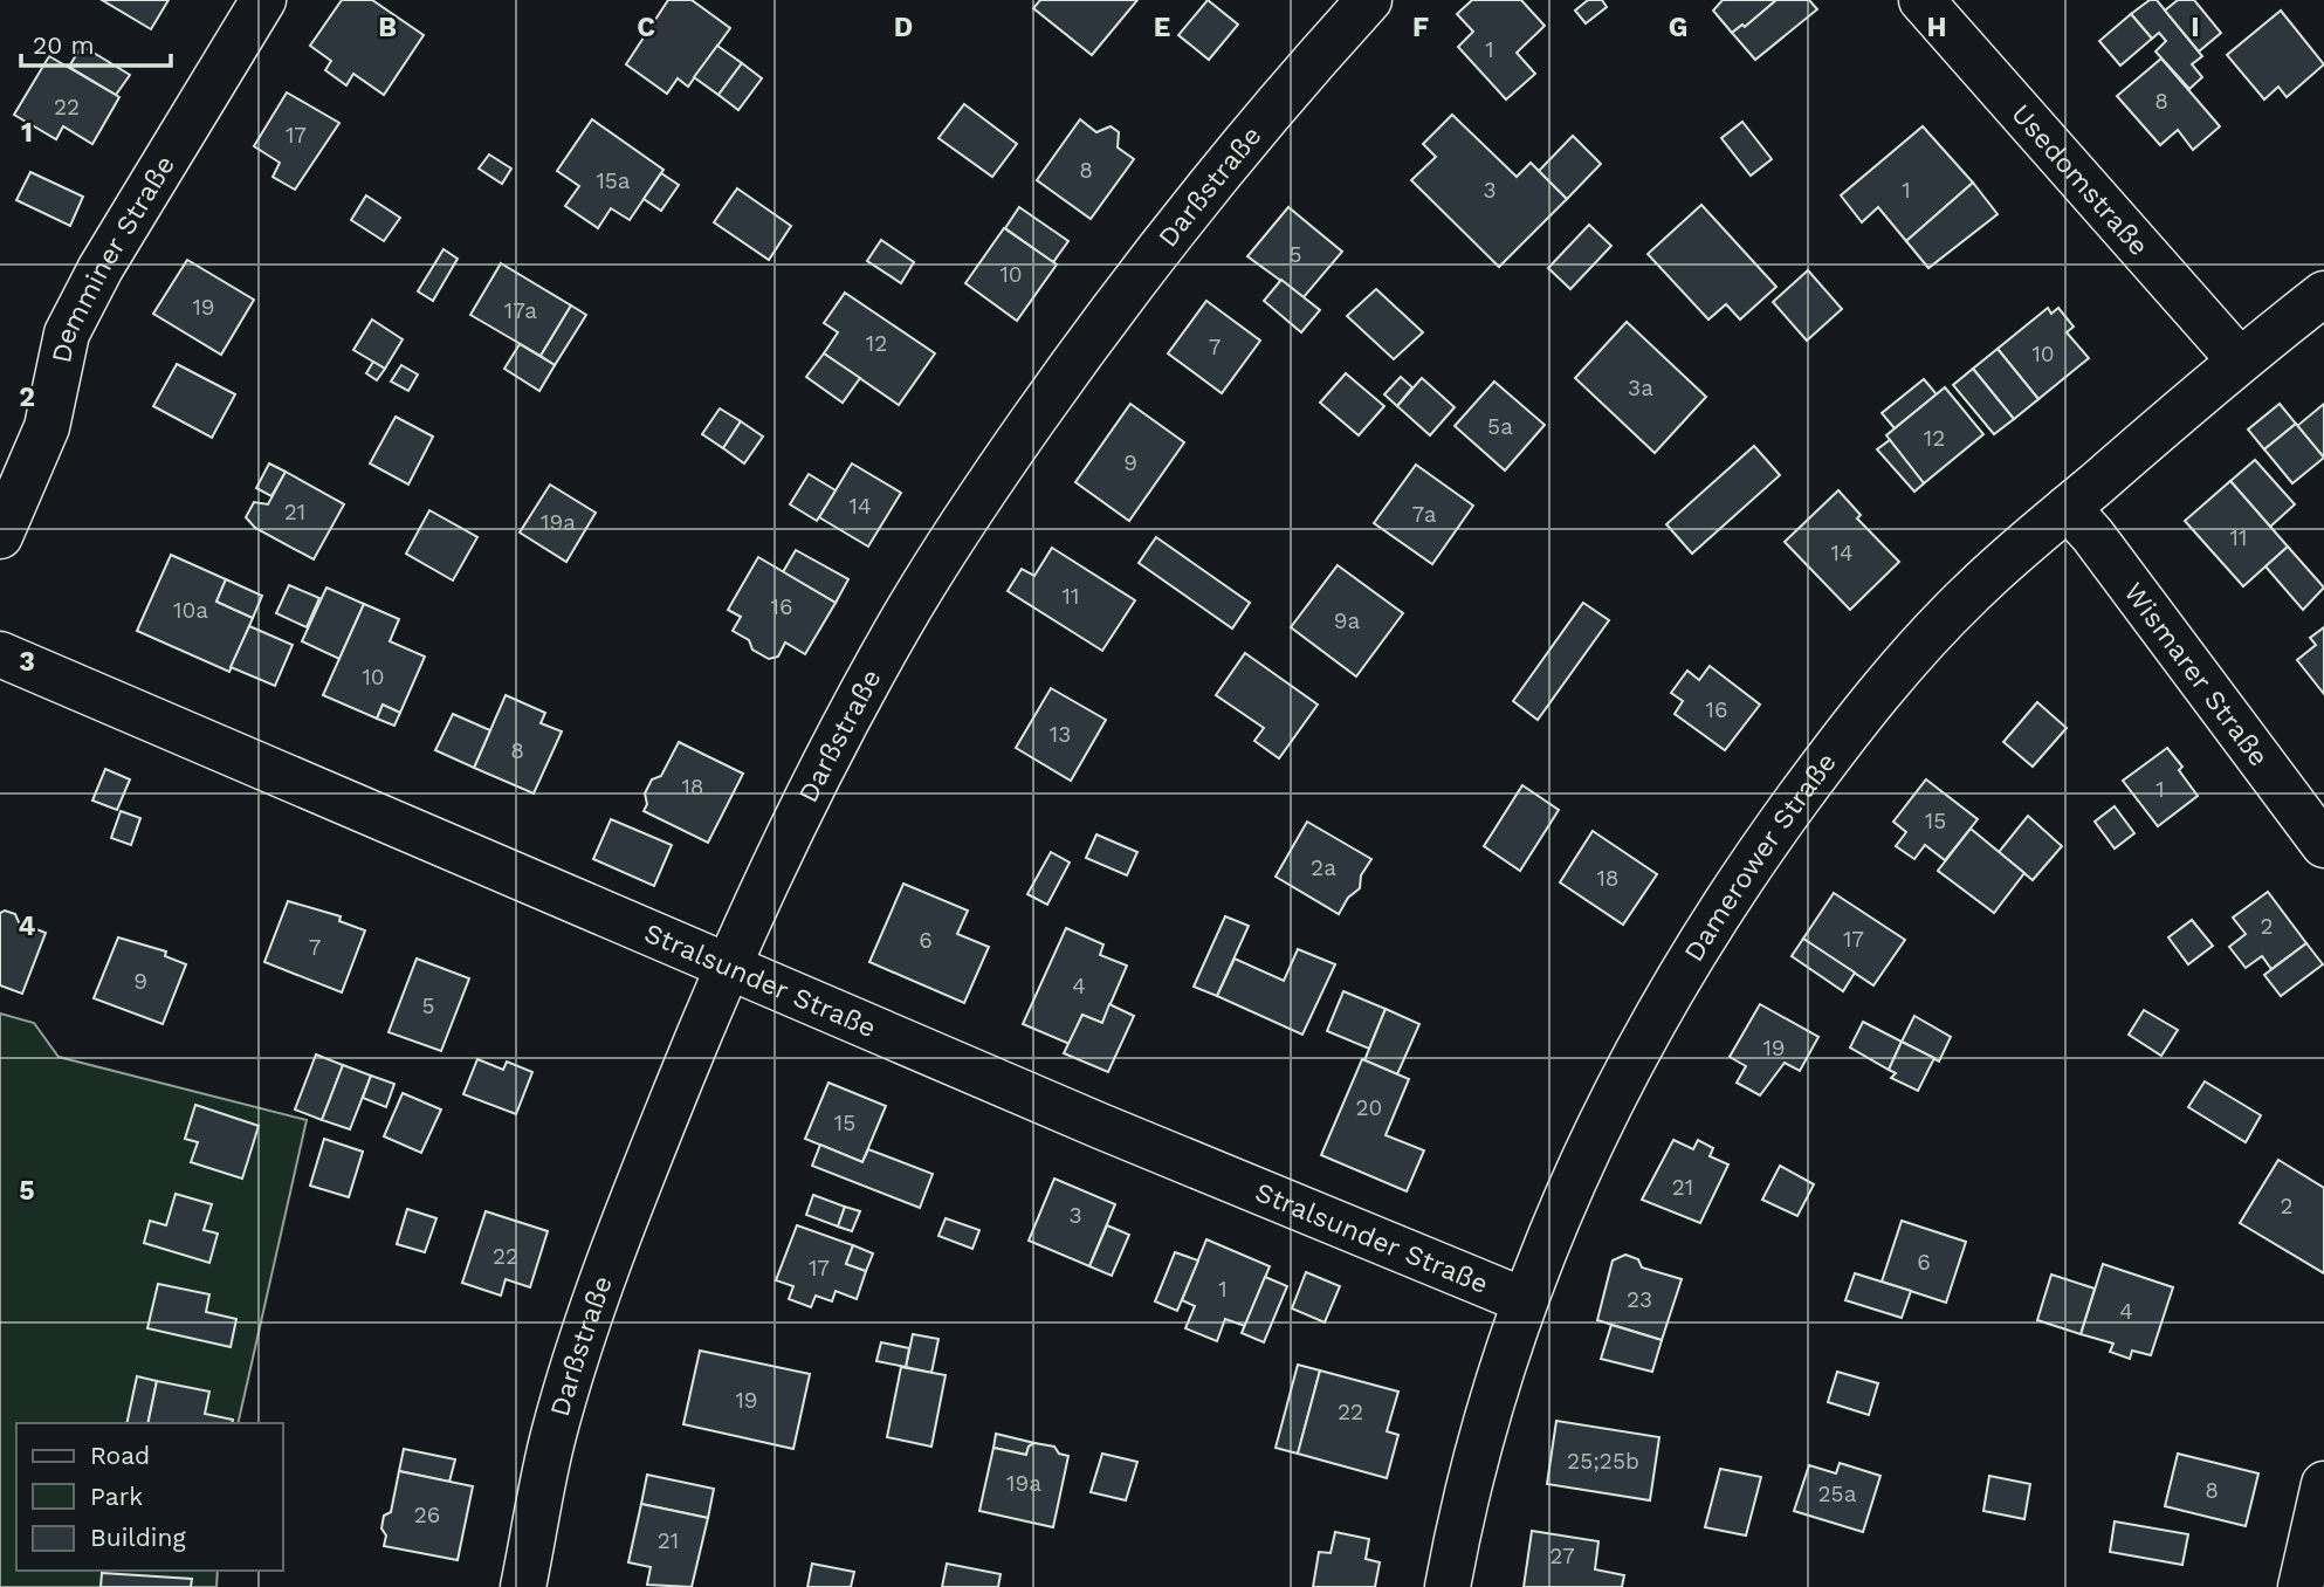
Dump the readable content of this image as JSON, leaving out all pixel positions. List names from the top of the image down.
{
  "streets": {
    "street": [
      "Usedomstraße",
      "Darßstraße",
      "Demminer Straße",
      "Wismarer Straße",
      "Damerower Straße",
      "Stralsunder Straße"
    ]
  },
  "crossings": [
    ["Usedomstraße", "Damerower Straße"],
    ["Darßstraße", "Stralsunder Straße"],
    ["Wismarer Straße", "Damerower Straße"],
    ["Damerower Straße", "Stralsunder Straße"]
  ],
  "house_numbers": [
    "1",
    "8",
    "22",
    "17",
    "8",
    "15a",
    "3",
    "1",
    "5",
    "10",
    "19",
    "17a",
    "12",
    "7",
    "10",
    "3a",
    "5a",
    "12",
    "9",
    "14",
    "21",
    "7a",
    "19a",
    "11",
    "14",
    "11",
    "16",
    "10a",
    "9a",
    "10",
    "16",
    "13",
    "8",
    "18",
    "1",
    "15",
    "2a",
    "18",
    "2",
    "17",
    "6",
    "7",
    "9",
    "4",
    "5",
    "19",
    "20",
    "15",
    "21",
    "2",
    "3",
    "22",
    "6",
    "17",
    "1",
    "23",
    "4",
    "19",
    "22",
    "25;25b",
    "19a",
    "8",
    "25a",
    "26",
    "21",
    "27"
  ],
  "legend": ["Road", "Park", "Building"],
  "scale_bar": "20 m",
  "grid": {
    "columns": [
      "B",
      "C",
      "D",
      "E",
      "F",
      "G",
      "H",
      "I"
    ],
    "rows": [
      "1",
      "2",
      "3",
      "4",
      "5"
    ]
  }
}
